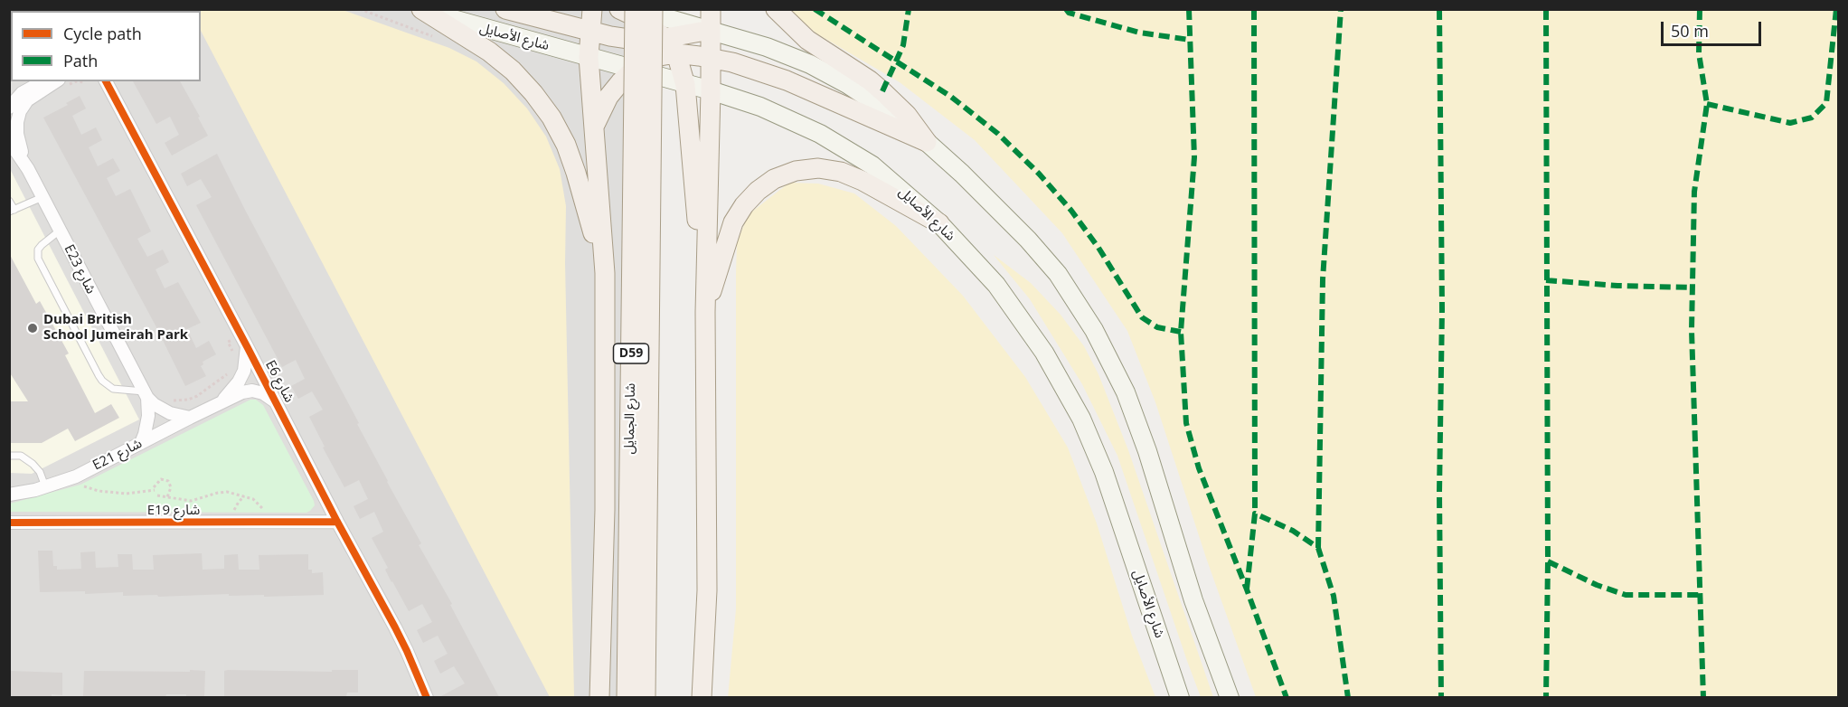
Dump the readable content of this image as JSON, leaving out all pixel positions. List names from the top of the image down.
{
  "streets": {
    "main road": ["شارع الأصايل", "D59", "شارع الجمايل"],
    "street": [
      "E23 شارع",
      "E6 شارع",
      "E21 شارع",
      "E19 شارع"
    ]
  },
  "crossings": [
    ["شارع الأصايل", "D59"],
    ["E23 شارع", "E21 شارع"],
    ["E6 شارع", "E21 شارع"],
    ["E6 شارع", "E19 شارع"]
  ],
  "places": ["Dubai British School Jumeirah Park"],
  "legend": ["Cycle path", "Path"],
  "scale_bar": "50 m"
}
